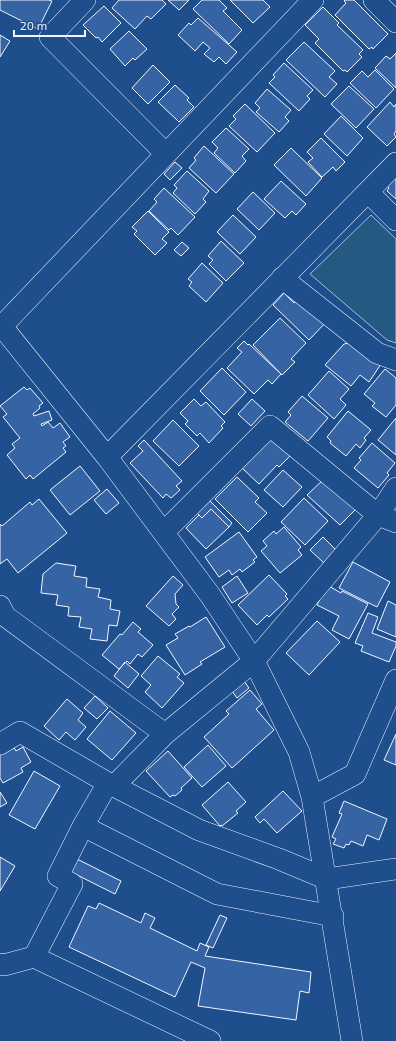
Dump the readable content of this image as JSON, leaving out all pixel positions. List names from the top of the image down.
{
  "scale_bar": "20 m"
}
